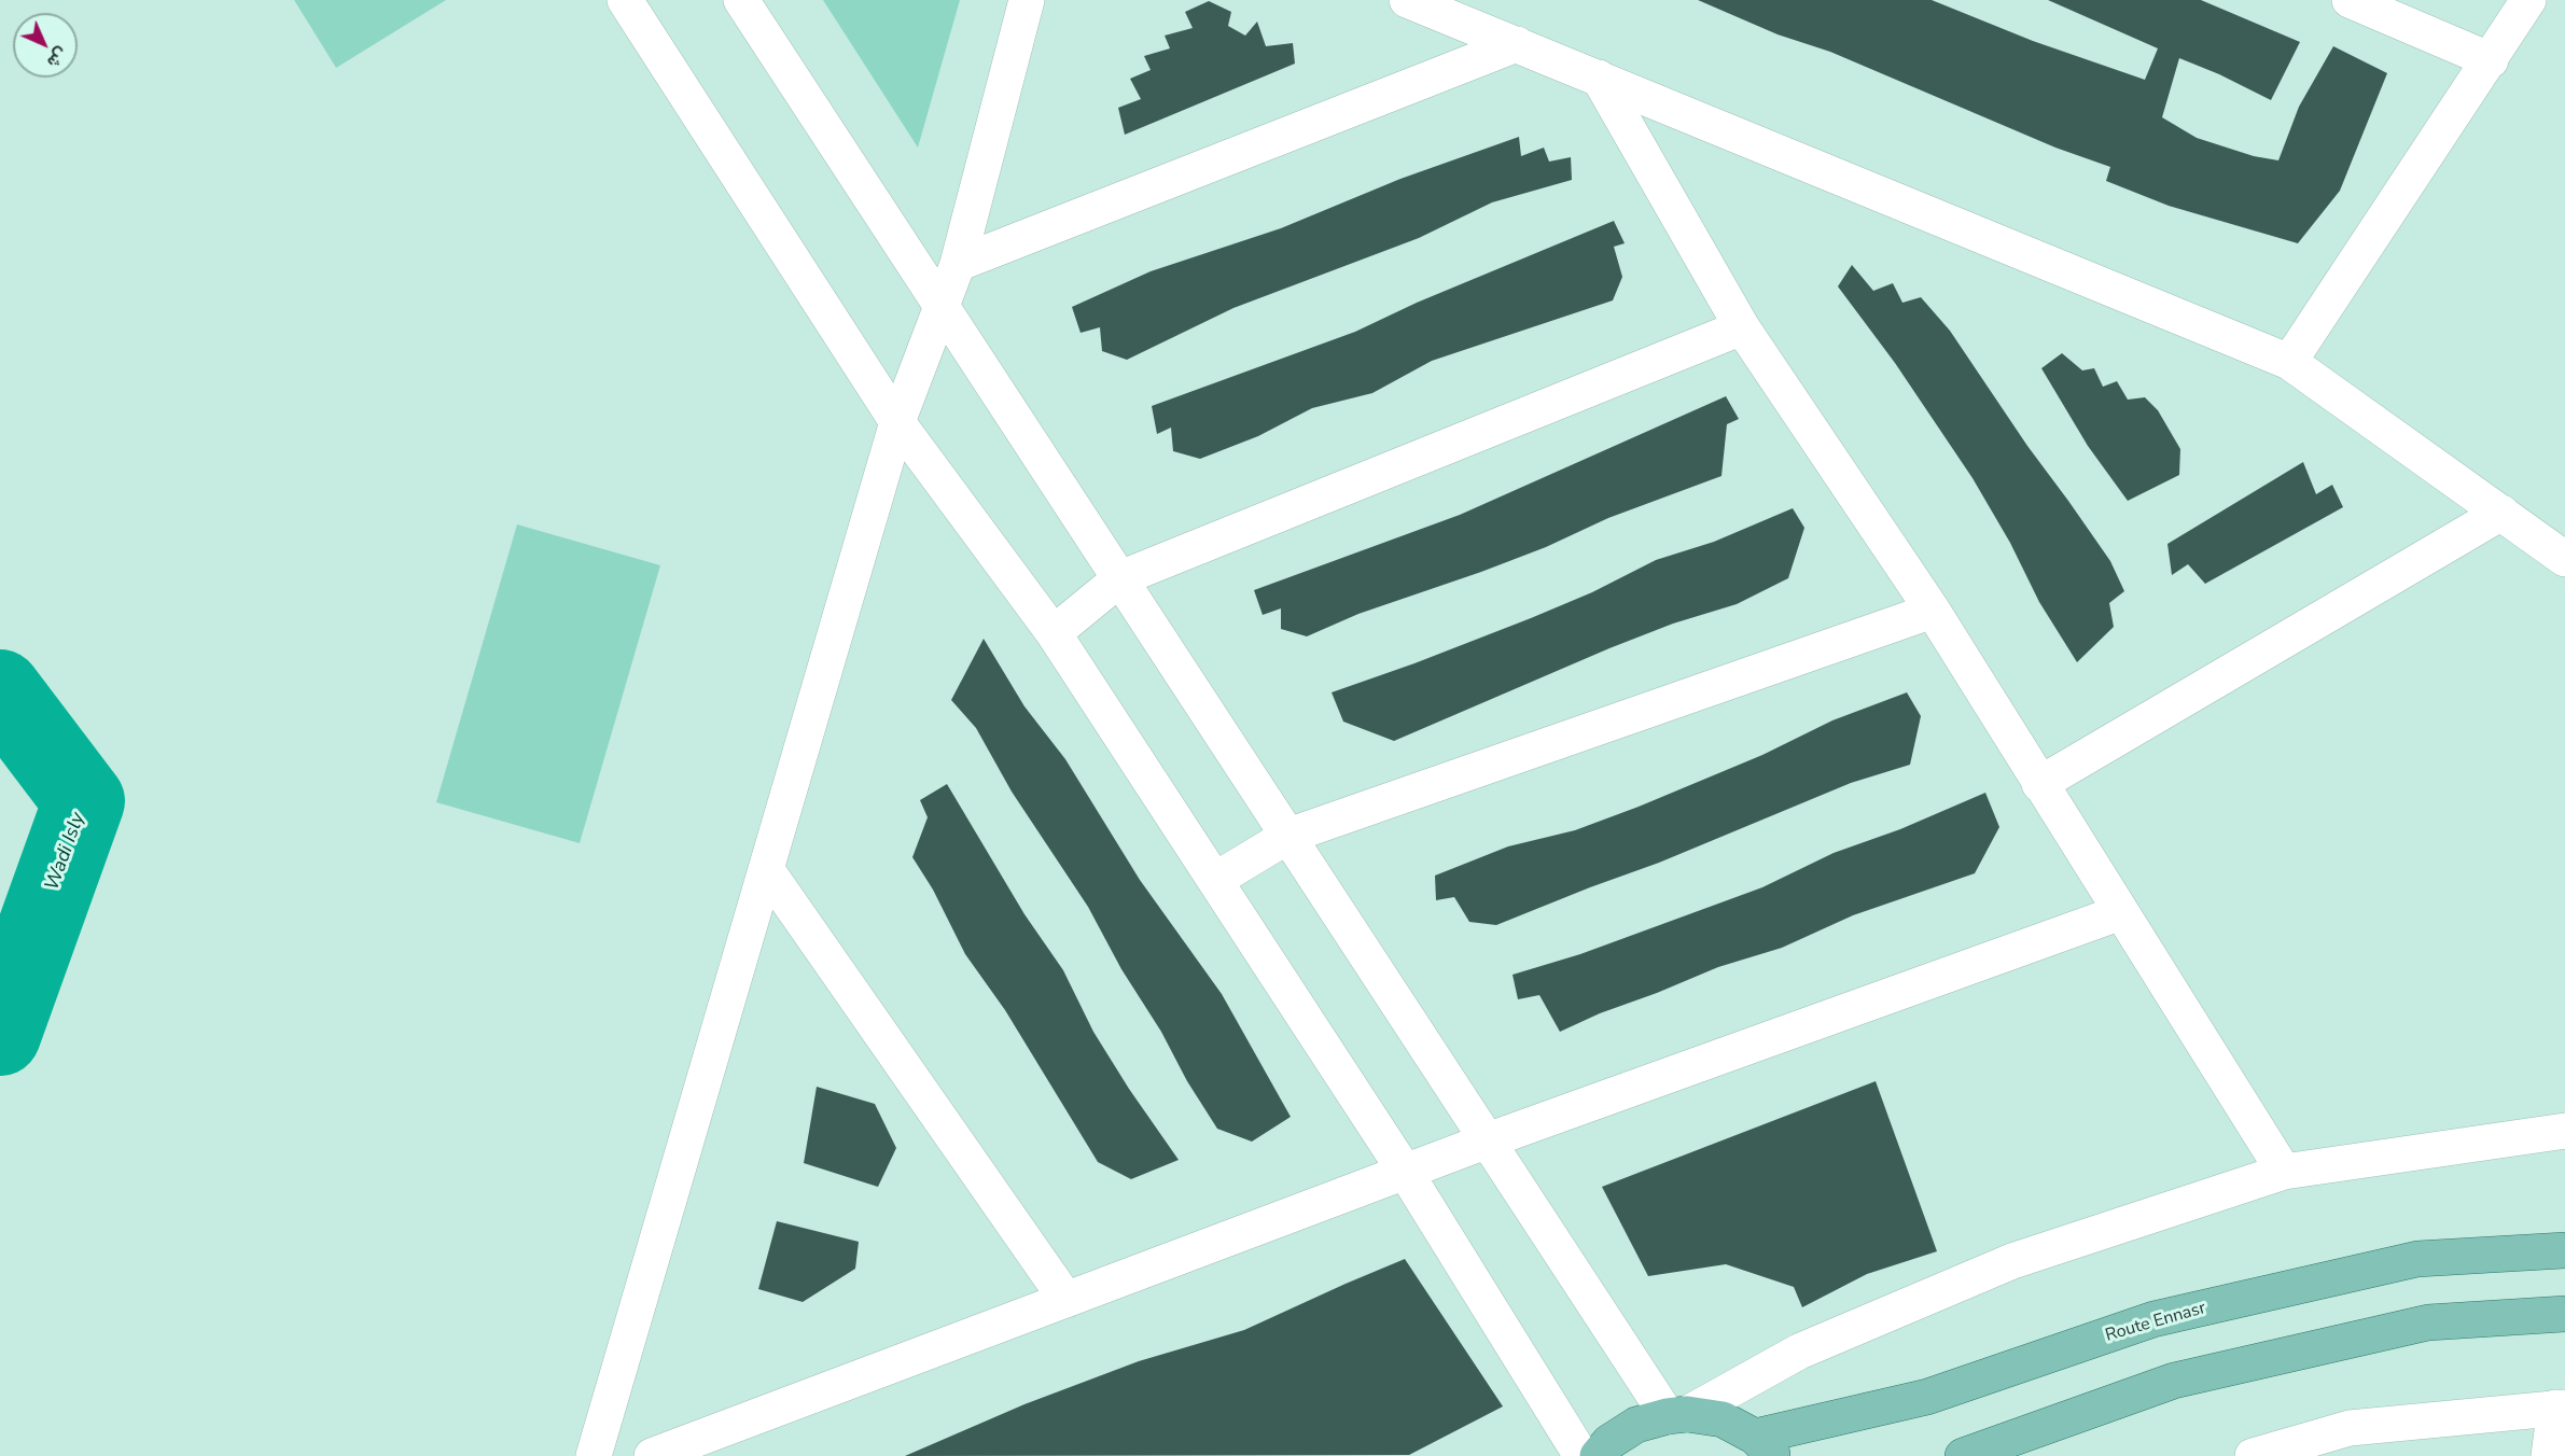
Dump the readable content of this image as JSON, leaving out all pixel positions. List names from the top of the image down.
{
  "streets": {
    "main road": ["Route Ennasr"]
  },
  "water": ["Wadi Isly"],
  "north": "bottom right"
}
